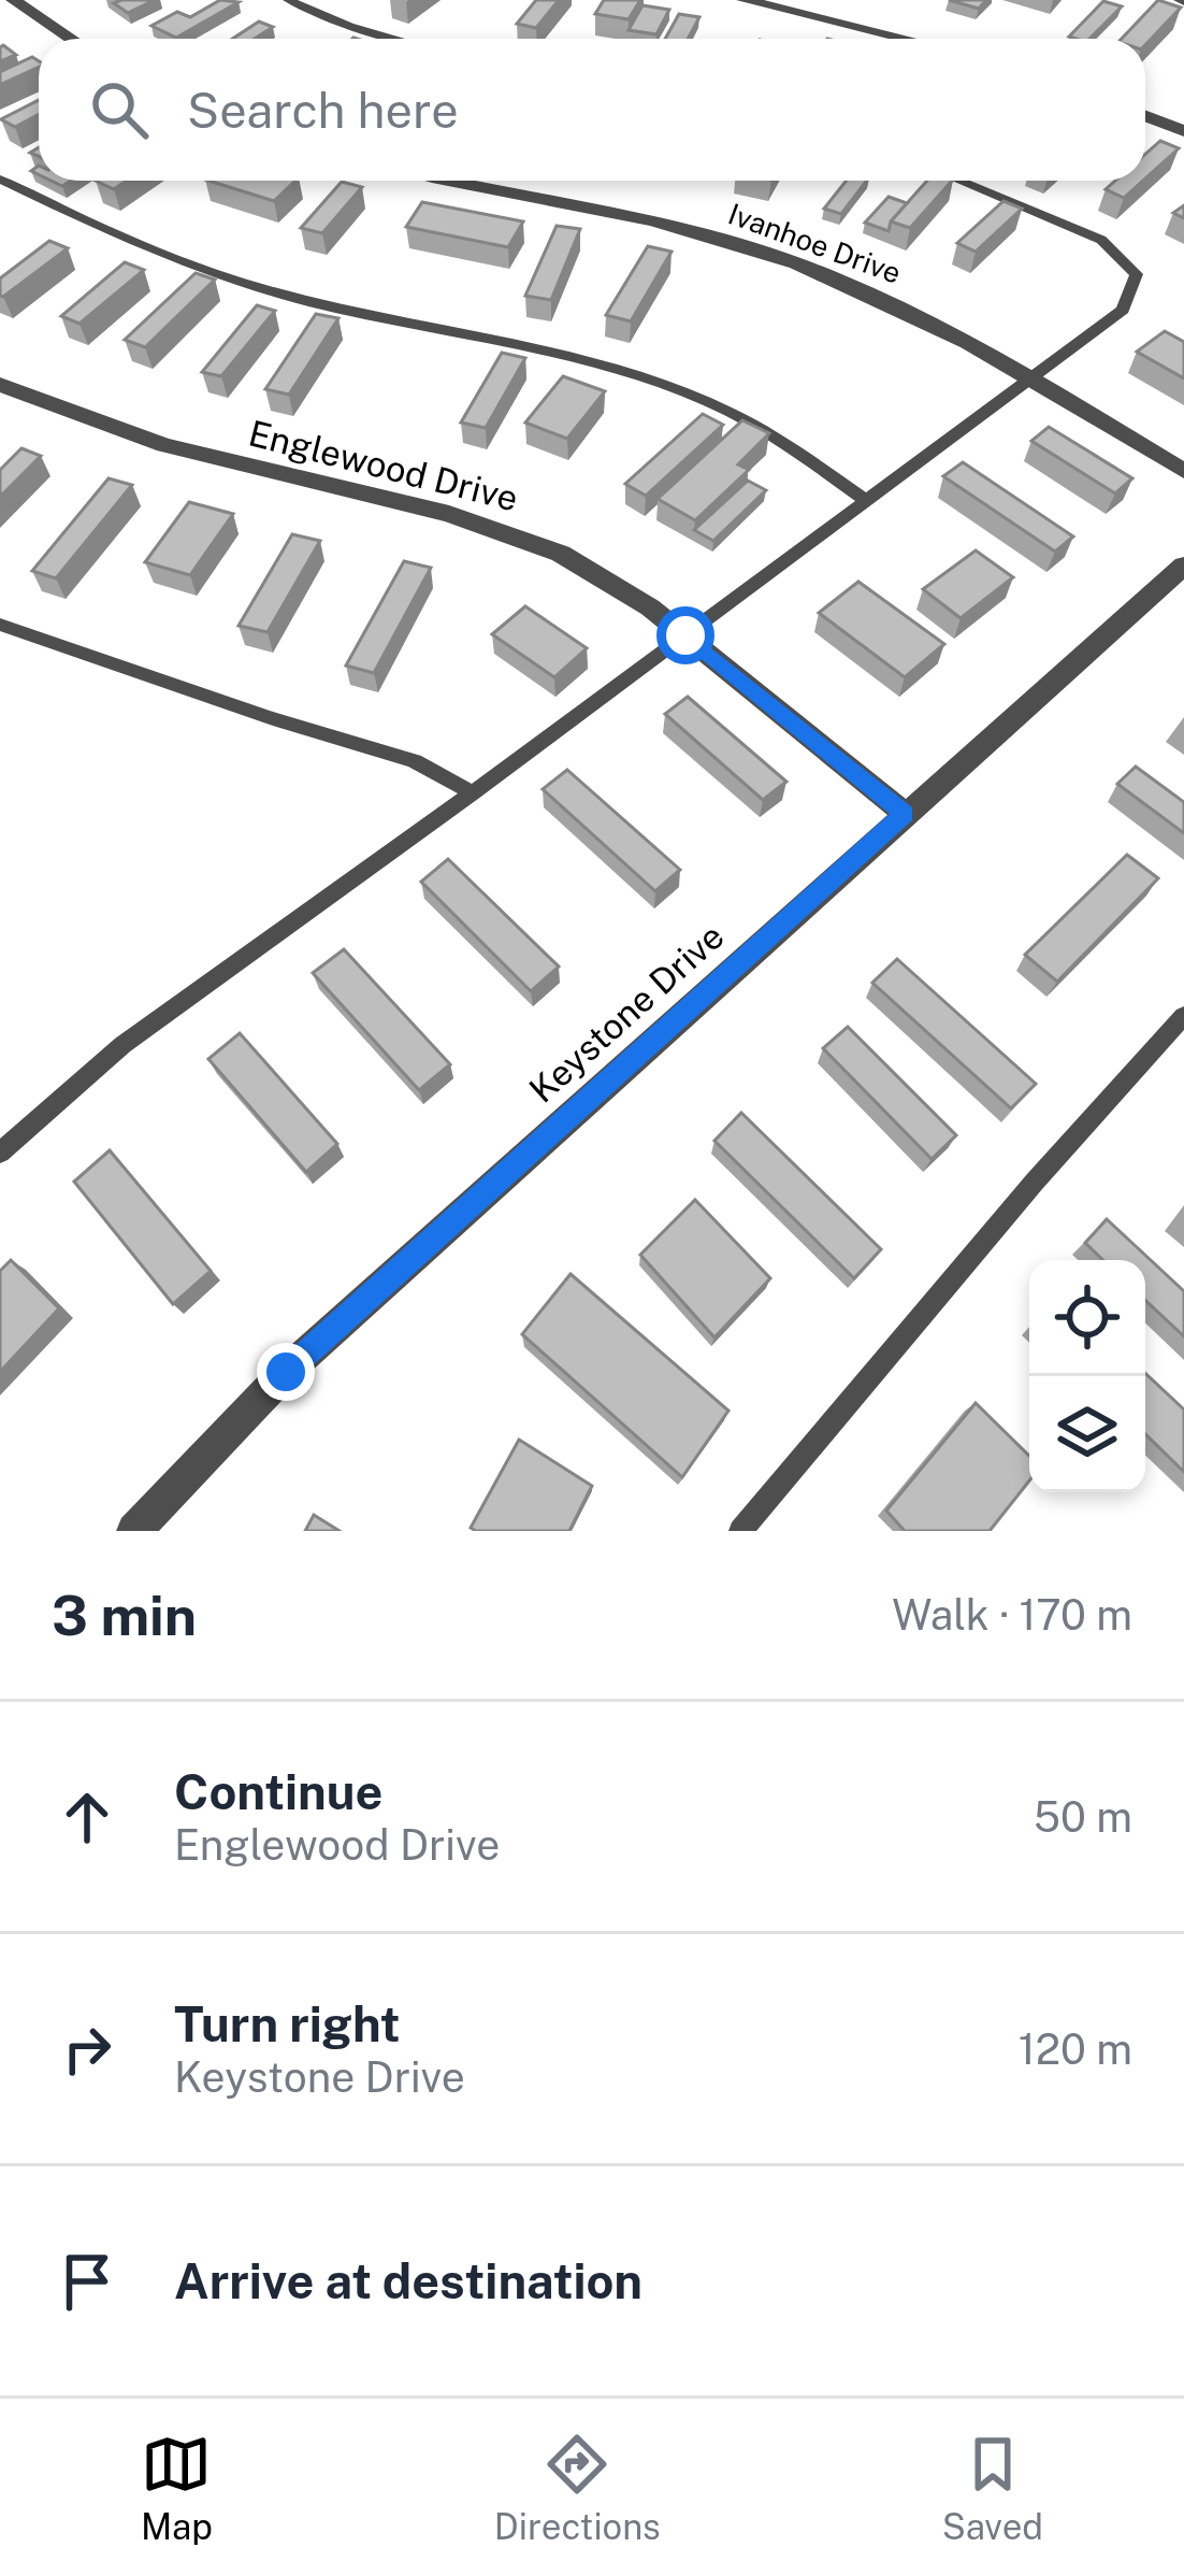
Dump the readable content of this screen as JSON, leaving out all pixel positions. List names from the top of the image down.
{
  "streets": {
    "street": ["Ivanhoe Drive", "Englewood Drive", "Keystone Drive"]
  },
  "crossings": [
    ["Englewood Drive", "Keystone Drive"]
  ],
  "page": {
    "search": "Search here",
    "heading": ["3 min", "Walk · 170 m"],
    "list": [
      ["Continue", "Englewood Drive", "50 m"],
      ["Turn right", "Keystone Drive", "120 m"],
      "Arrive at destination"
    ],
    "nav": ["Map", "Directions", "Saved"]
  }
}
